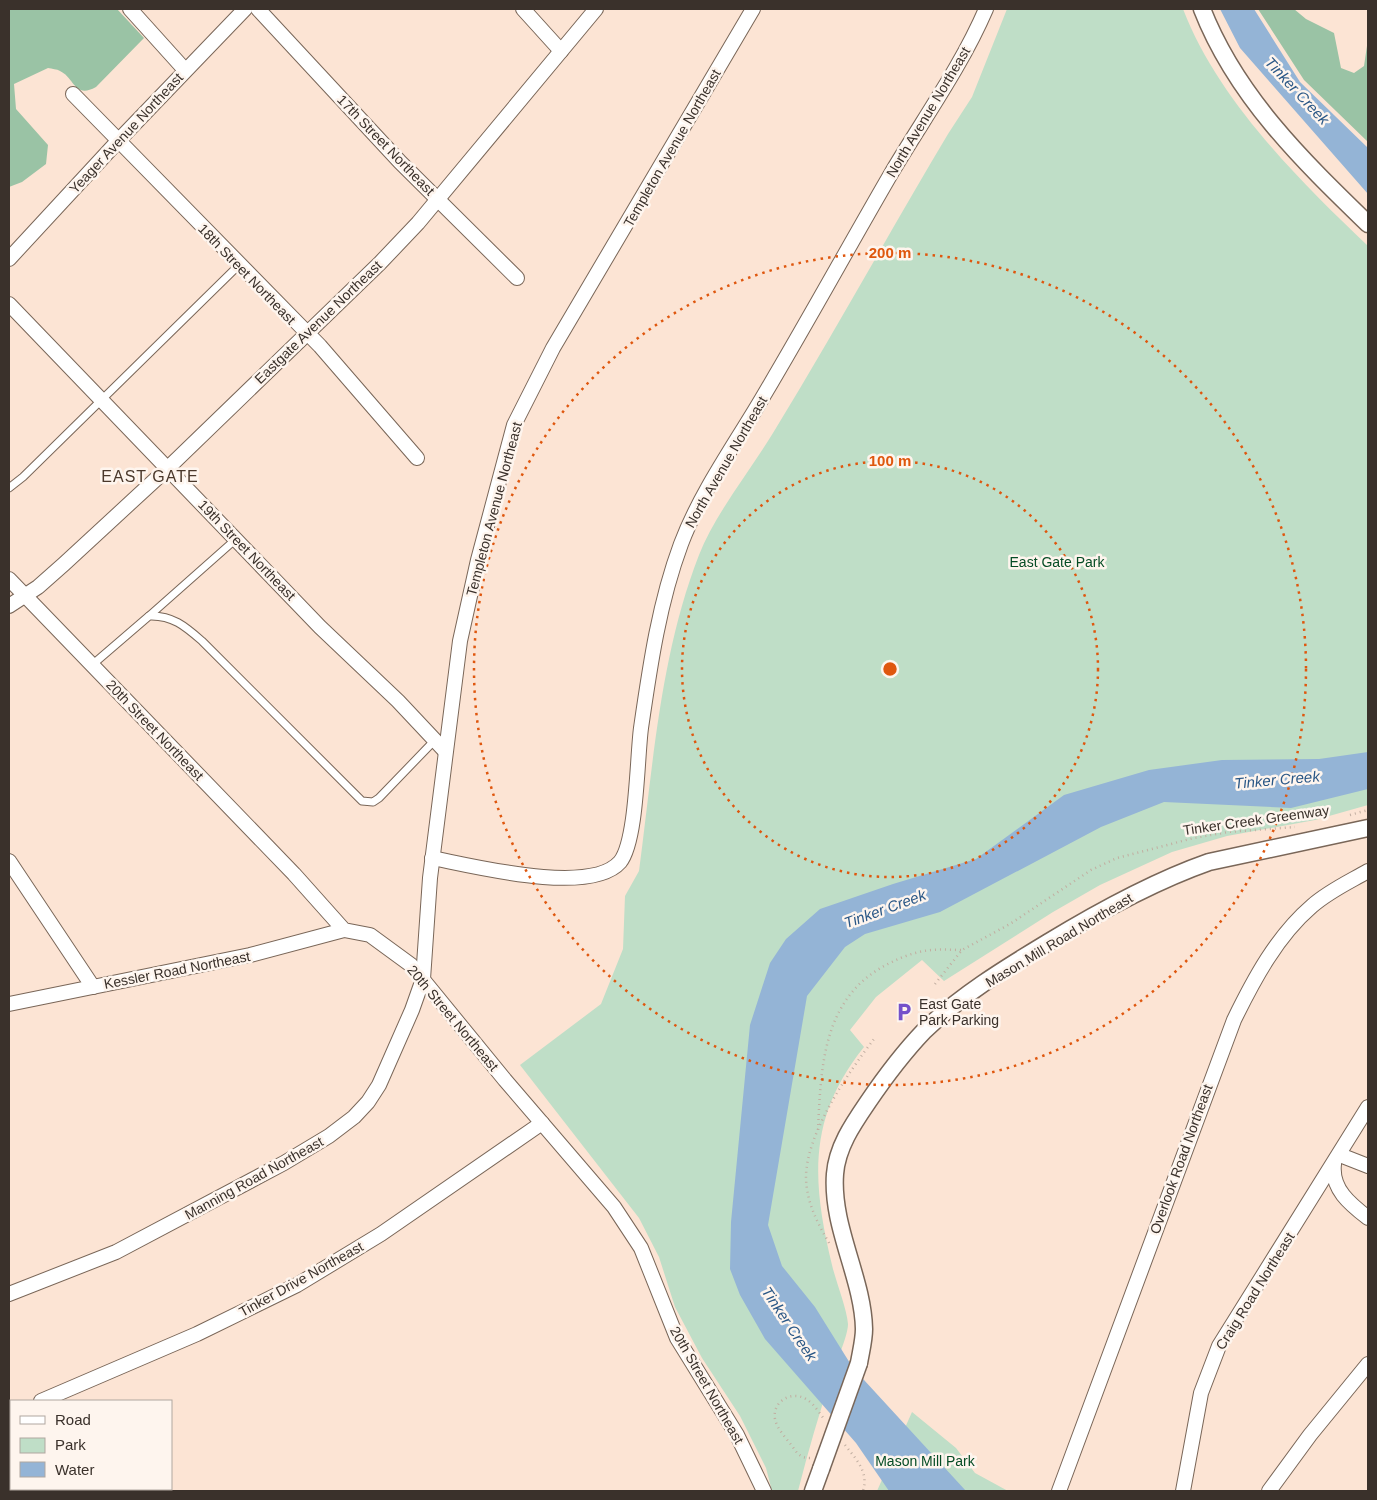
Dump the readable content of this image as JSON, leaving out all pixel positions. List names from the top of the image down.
{
  "streets": {
    "street": [
      "North Avenue Northeast",
      "Yeager Avenue Northeast",
      "17th Street Northeast",
      "Templeton Avenue Northeast",
      "18th Street Northeast",
      "Eastgate Avenue Northeast",
      "19th Street Northeast",
      "20th Street Northeast",
      "Mason Mill Road Northeast",
      "Kessler Road Northeast",
      "Overlook Road Northeast",
      "Manning Road Northeast",
      "Tinker Drive Northeast",
      "Craig Road Northeast"
    ],
    "path": ["Tinker Creek Greenway"]
  },
  "crossings": [
    ["North Avenue Northeast", "Templeton Avenue Northeast"],
    ["Yeager Avenue Northeast", "18th Street Northeast"],
    ["17th Street Northeast", "Eastgate Avenue Northeast"],
    ["Templeton Avenue Northeast", "19th Street Northeast"],
    ["Templeton Avenue Northeast", "20th Street Northeast"],
    ["Templeton Avenue Northeast", "Manning Road Northeast"],
    ["18th Street Northeast", "Eastgate Avenue Northeast"],
    ["Eastgate Avenue Northeast", "19th Street Northeast"],
    ["Eastgate Avenue Northeast", "20th Street Northeast"],
    ["20th Street Northeast", "Kessler Road Northeast"],
    ["20th Street Northeast", "Manning Road Northeast"],
    ["20th Street Northeast", "Tinker Drive Northeast"]
  ],
  "districts": ["EAST GATE"],
  "water": ["Tinker Creek"],
  "parks": ["East Gate Park", "Mason Mill Park"],
  "places": {
    "parking": ["East Gate Park Parking"]
  },
  "legend": ["Road", "Park", "Water"],
  "rings": ["200 m", "100 m"]
}
